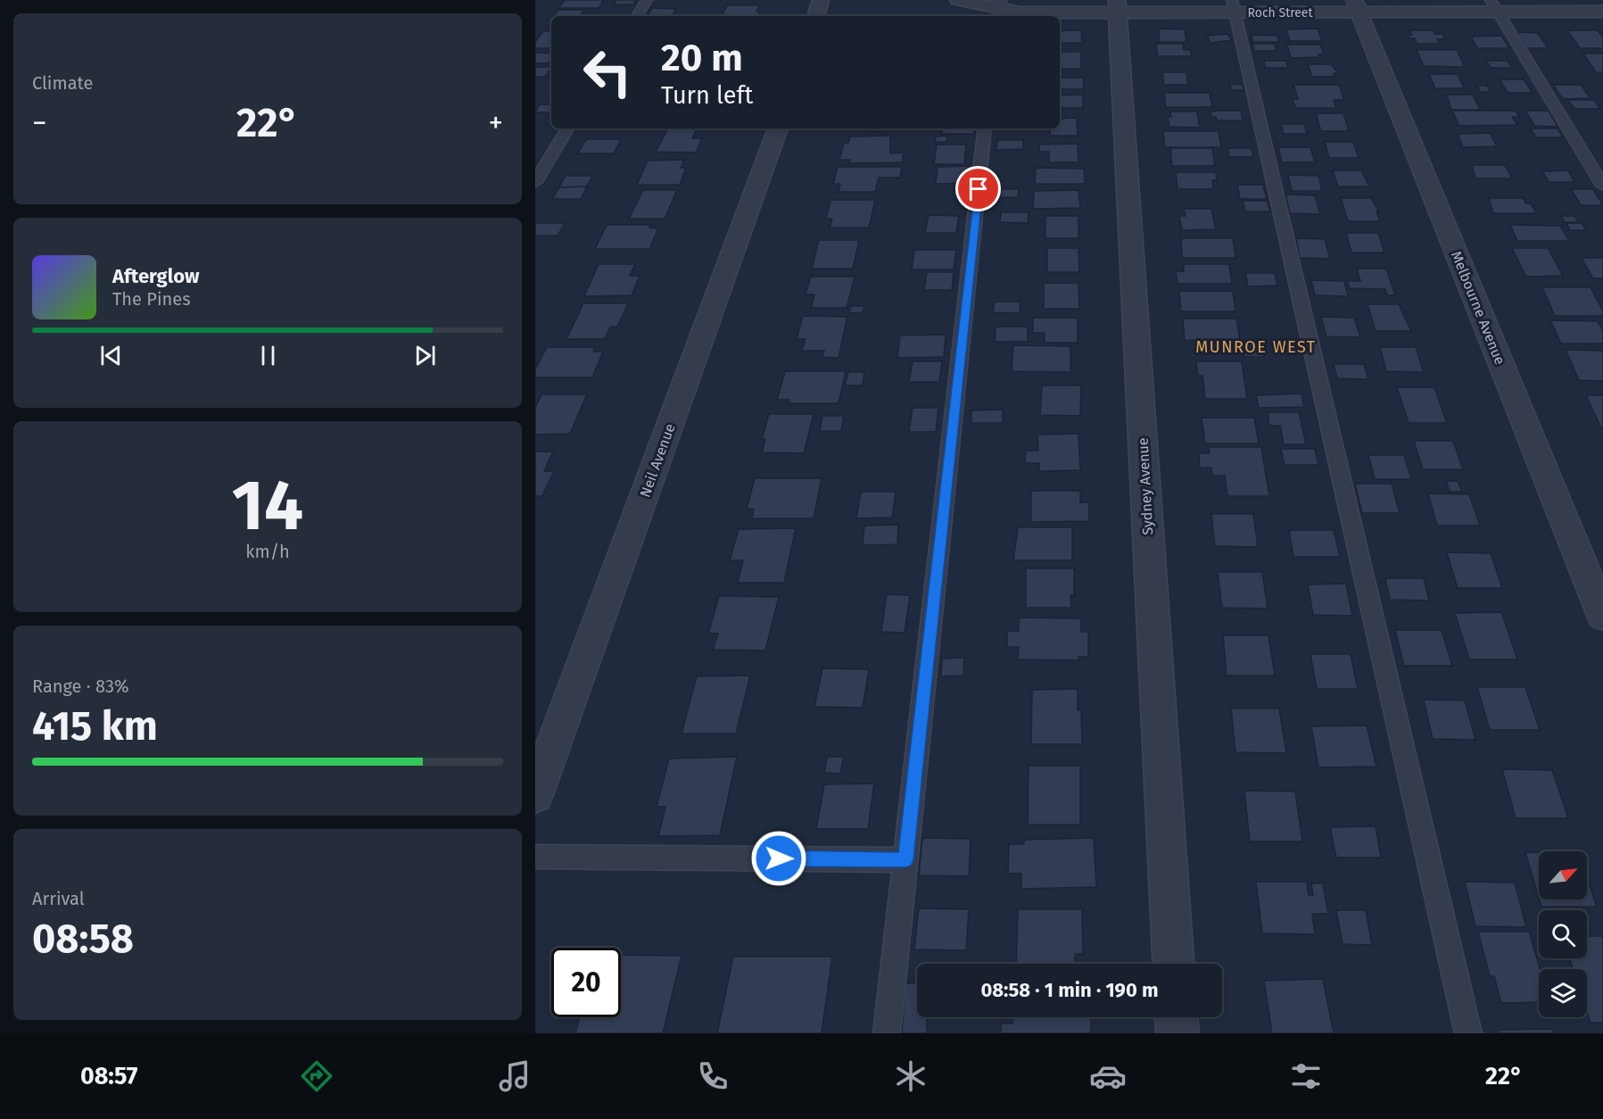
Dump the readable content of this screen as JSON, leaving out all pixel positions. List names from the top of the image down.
{
  "streets": {
    "street": [
      "Roch Street",
      "Melbourne Avenue",
      "Neil Avenue",
      "Sydney Avenue"
    ]
  },
  "crossings": [
    ["Roch Street", "Melbourne Avenue"],
    ["Roch Street", "Sydney Avenue"]
  ],
  "districts": ["MUNROE WEST"],
  "north": "top right",
  "page": {
    "tile": [
      "Climate",
      ["14", "km/h"],
      ["Range · 83%", "415 km"],
      ["Arrival", "08:58"]
    ],
    "turn": ["20 m", "Turn left"],
    "heat": ["−", "22°", "+"],
    "song": ["Afterglow", "The Pines"],
    "limit": "20",
    "trip": "08:58 · 1 min · 190 m",
    "tabs": ["08:57", "22°"]
  }
}
